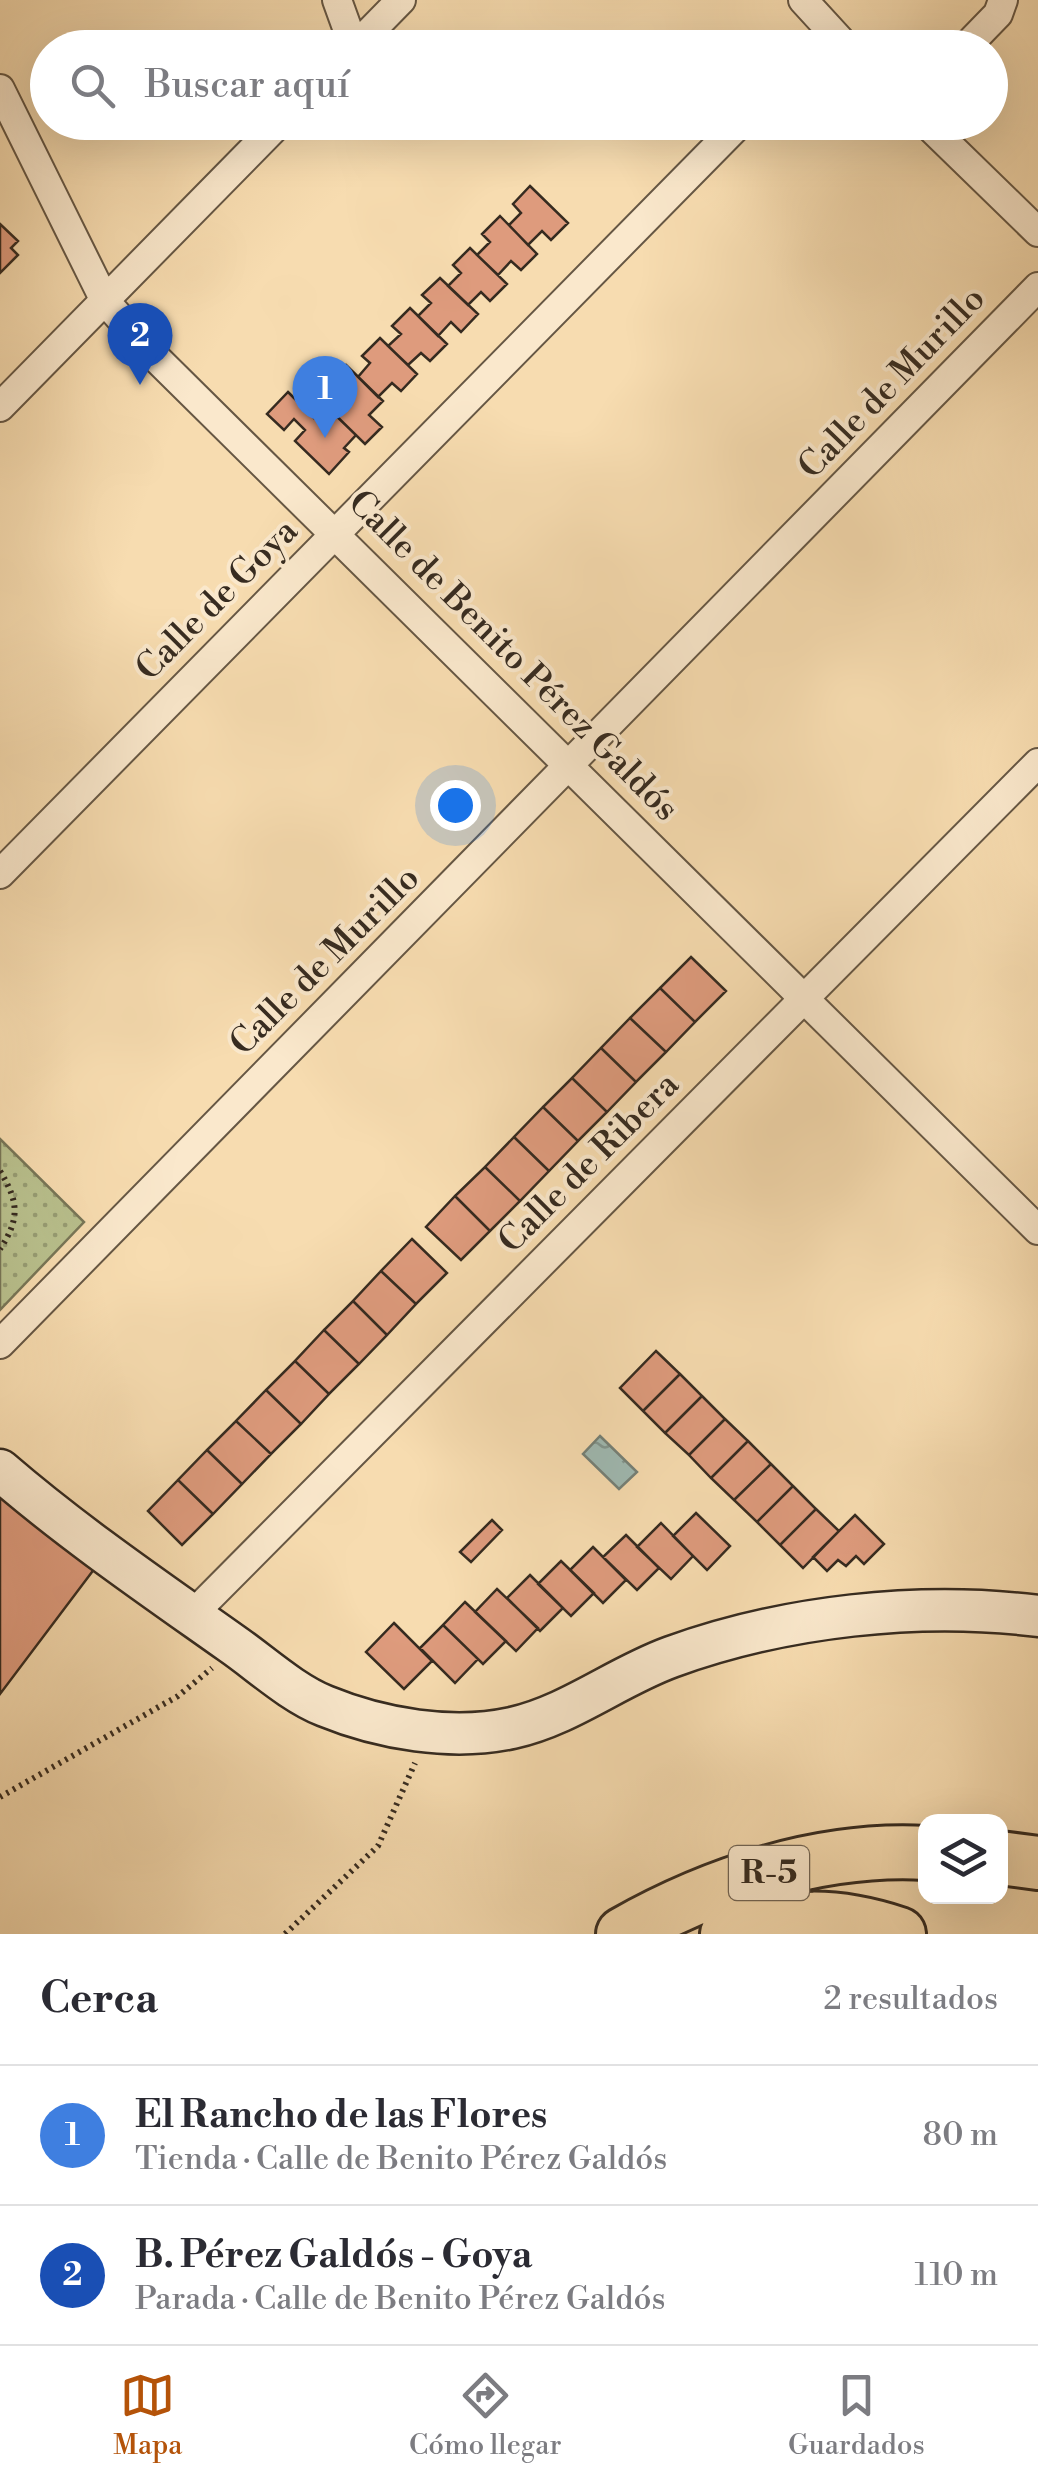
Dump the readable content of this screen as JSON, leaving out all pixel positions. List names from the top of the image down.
{
  "streets": {
    "highway": ["R-5"],
    "street": [
      "Calle de Murillo",
      "Calle de Goya",
      "Calle de Benito Pérez Galdós",
      "Calle de Ribera"
    ]
  },
  "crossings": [
    ["Calle de Murillo", "Calle de Benito Pérez Galdós"],
    ["Calle de Goya", "Calle de Benito Pérez Galdós"],
    ["Calle de Benito Pérez Galdós", "Calle de Ribera"]
  ],
  "page": {
    "search": "Buscar aquí",
    "pins": ["2", "1"],
    "heading": ["Cerca", "2 resultados"],
    "list": [
      {
        "mark": "1",
        "name": "El Rancho de las Flores",
        "note": "Tienda · Calle de Benito Pérez Galdós",
        "value": "80 m"
      },
      {
        "mark": "2",
        "name": "B. Pérez Galdós - Goya",
        "note": "Parada · Calle de Benito Pérez Galdós",
        "value": "110 m"
      }
    ],
    "nav": ["Mapa", "Cómo llegar", "Guardados"]
  }
}
